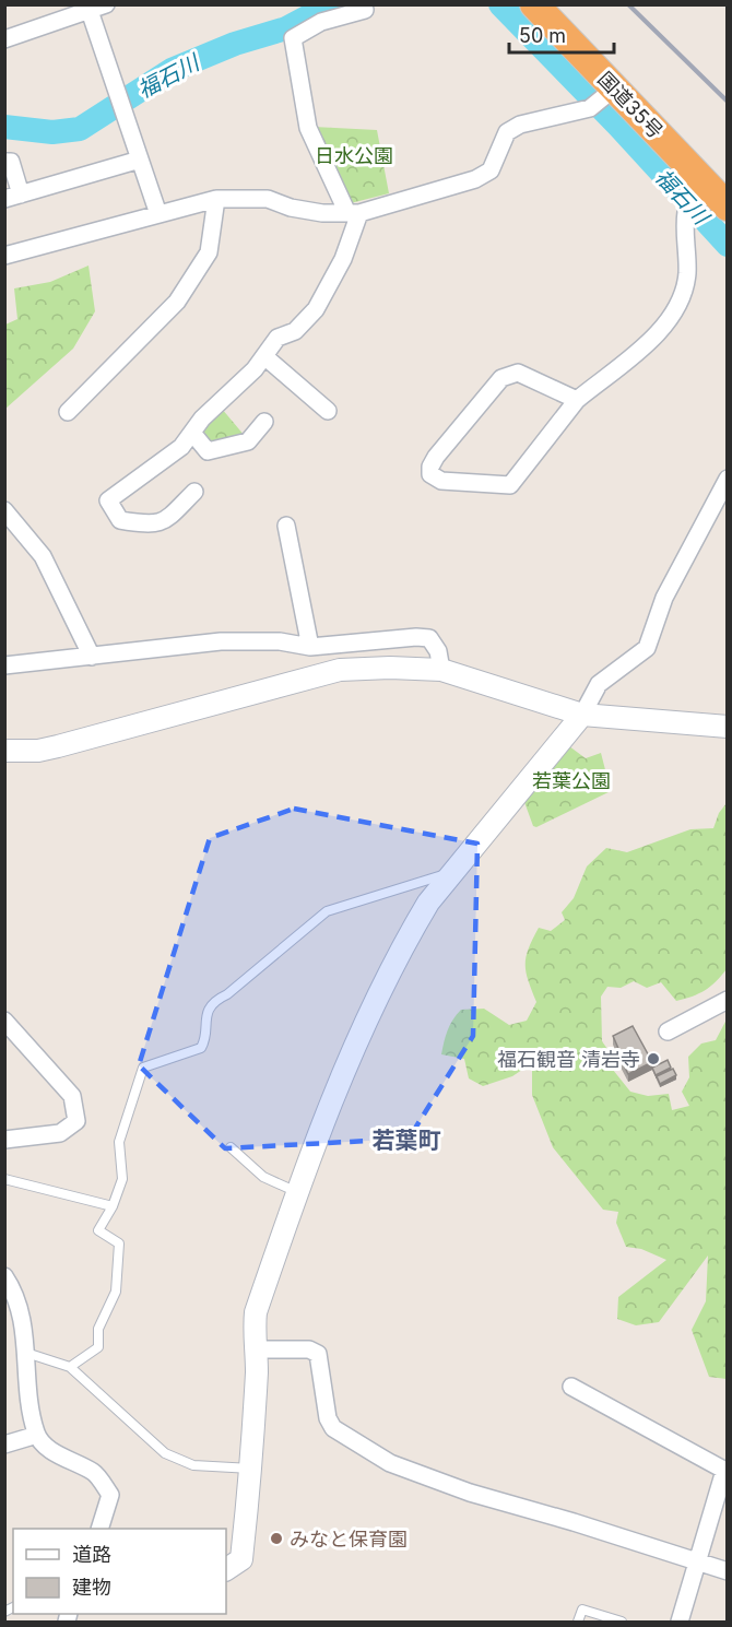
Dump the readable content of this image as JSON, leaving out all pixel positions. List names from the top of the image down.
{
  "streets": {
    "highway": ["国道35号"]
  },
  "districts": ["若葉町"],
  "water": ["福石川"],
  "parks": ["日水公園", "若葉公園"],
  "places": ["福石観音 清岩寺", "みなと保育園"],
  "legend": ["道路", "建物"],
  "scale_bar": "50 m"
}
